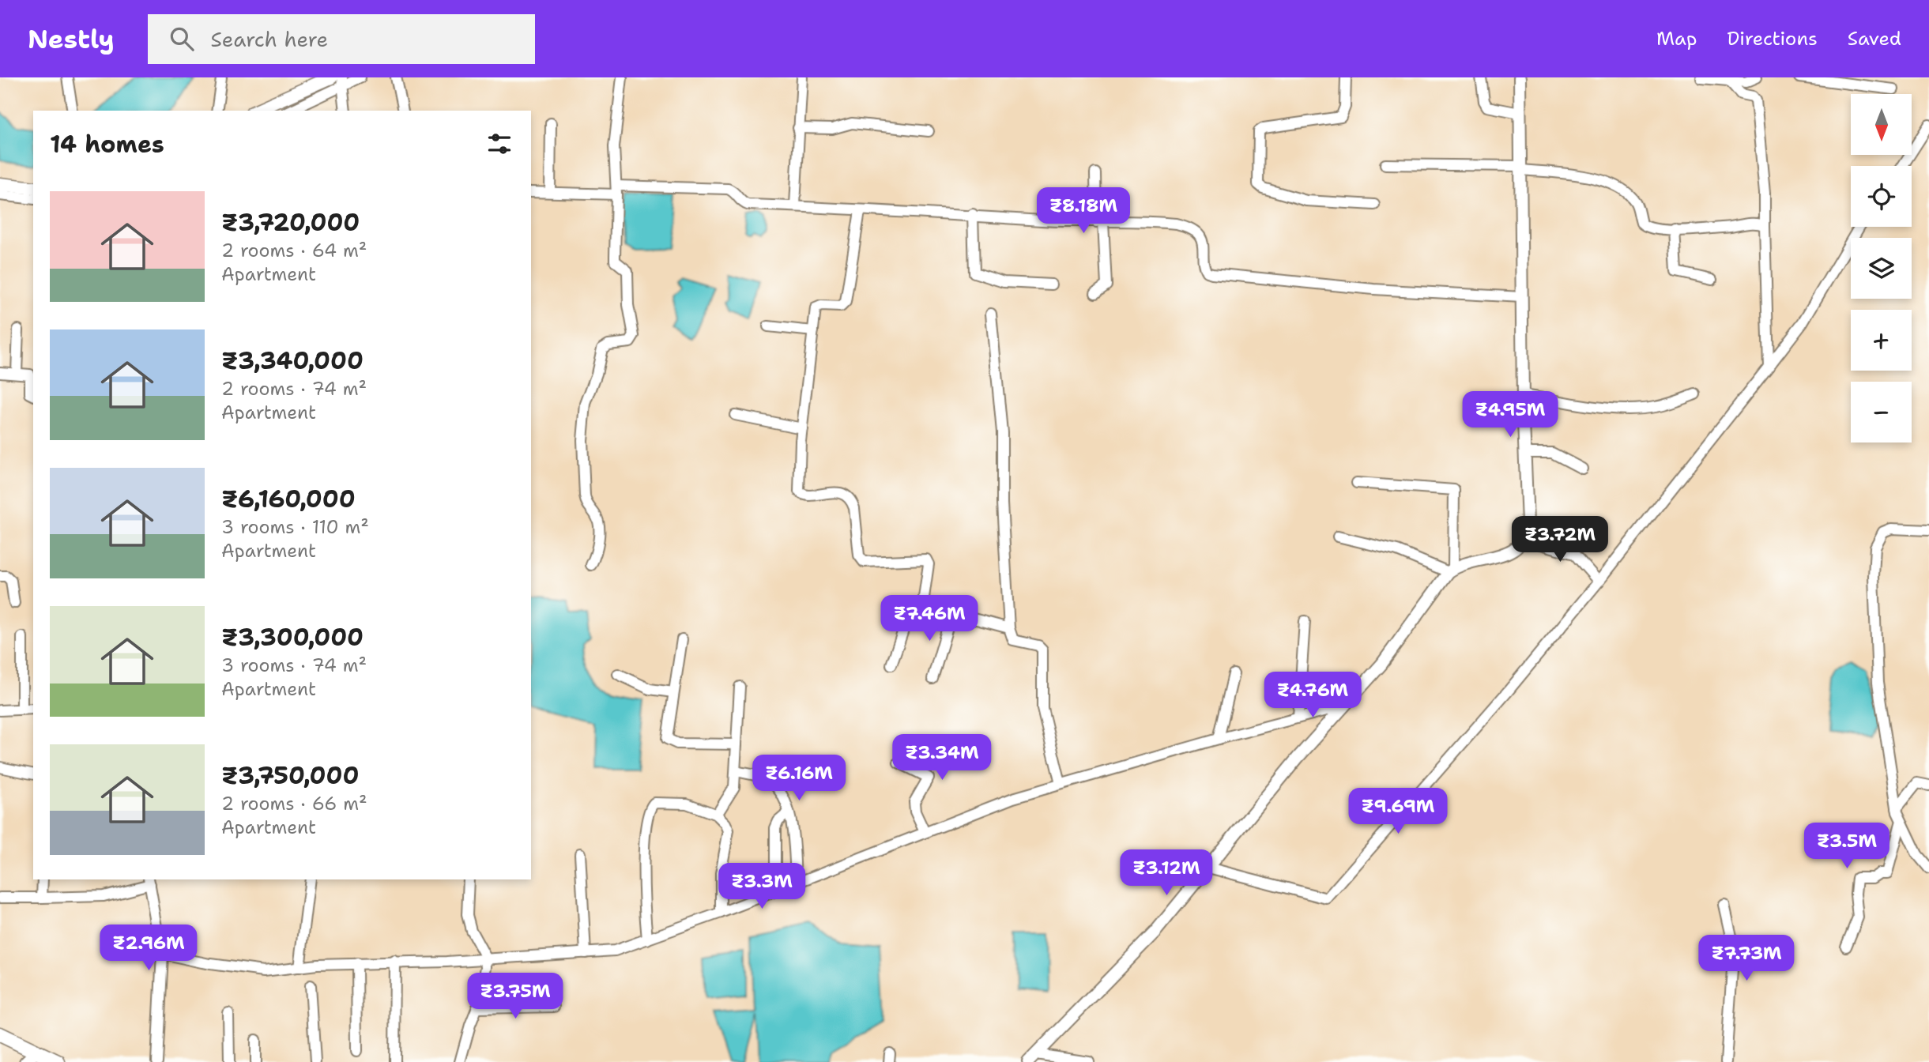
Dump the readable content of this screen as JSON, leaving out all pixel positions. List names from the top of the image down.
{
  "north": "bottom",
  "page": {
    "header": "Nestly",
    "search": "Search here",
    "nav": ["Map", "Directions", "Saved"],
    "map_buttons": ["+", "−"],
    "heading": "14 homes",
    "list": [
      {
        "name": "₹3,720,000",
        "note": "2 rooms · 64 m² · Apartment"
      },
      {
        "name": "₹3,340,000",
        "note": "2 rooms · 74 m² · Apartment"
      },
      {
        "name": "₹6,160,000",
        "note": "3 rooms · 110 m² · Apartment"
      },
      {
        "name": "₹3,300,000",
        "note": "3 rooms · 74 m² · Apartment"
      },
      {
        "name": "₹3,750,000",
        "note": "2 rooms · 66 m² · Apartment"
      }
    ],
    "price": [
      "₹8.18M",
      "₹4.95M",
      "₹3.72M",
      "₹7.46M",
      "₹4.76M",
      "₹3.34M",
      "₹6.16M",
      "₹9.69M",
      "₹3.5M",
      "₹3.12M",
      "₹3.3M",
      "₹2.96M",
      "₹7.73M",
      "₹3.75M"
    ]
  }
}
